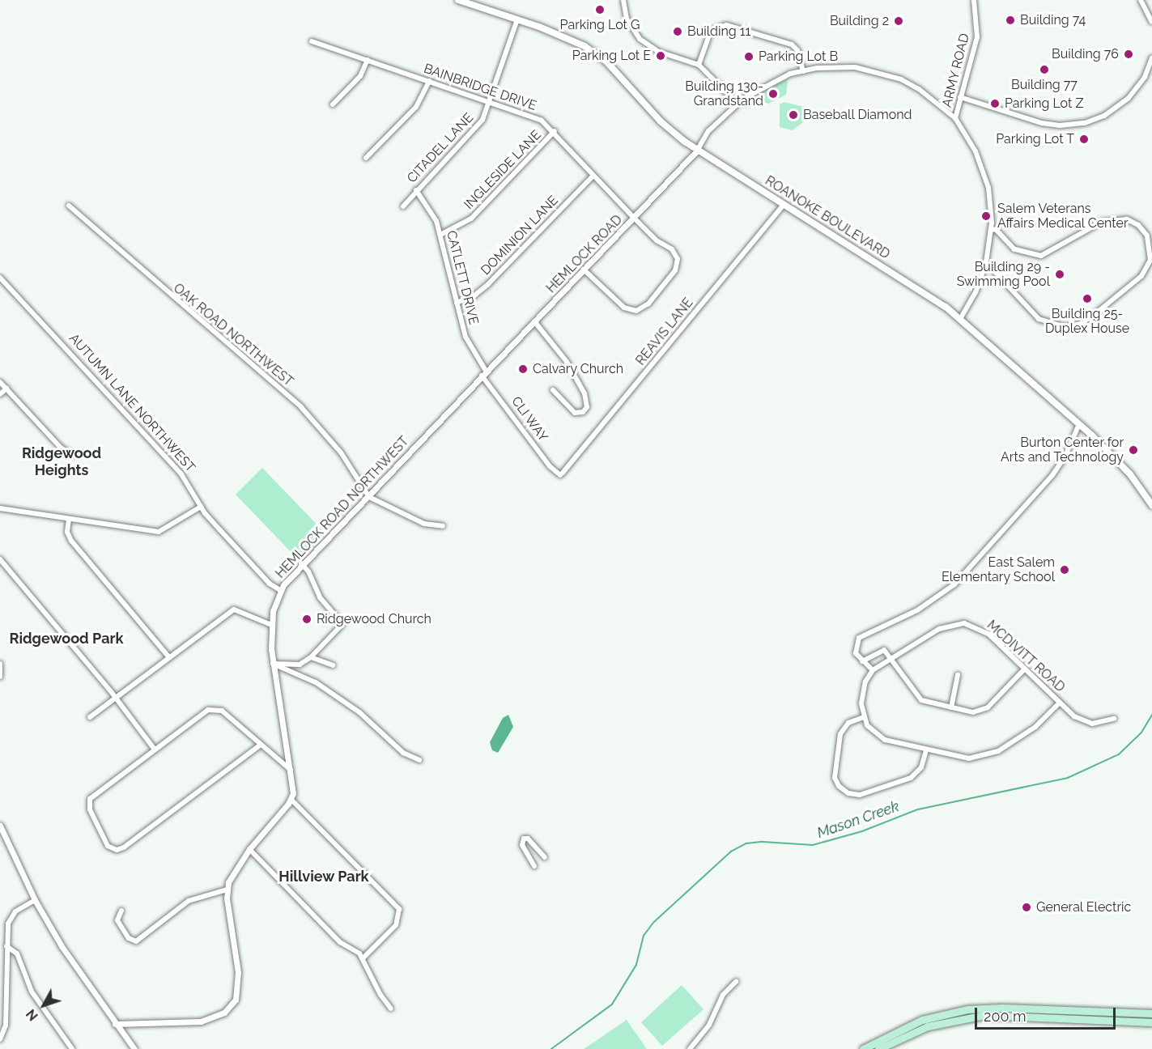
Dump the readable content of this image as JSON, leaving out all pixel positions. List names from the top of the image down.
{
  "streets": {
    "main road": ["ROANOKE BOULEVARD"],
    "street": [
      "ARMY ROAD",
      "BAINBRIDGE DRIVE",
      "CITADEL LANE",
      "INGLESIDE LANE",
      "DOMINION LANE",
      "HEMLOCK ROAD",
      "CATLETT DRIVE",
      "REAVIS LANE",
      "OAK ROAD NORTHWEST",
      "AUTUMN LANE NORTHWEST",
      "CLI WAY",
      "HEMLOCK ROAD NORTHWEST",
      "MCDIVITT ROAD"
    ]
  },
  "crossings": [
    ["BAINBRIDGE DRIVE", "CITADEL LANE"],
    ["BAINBRIDGE DRIVE", "INGLESIDE LANE"],
    ["BAINBRIDGE DRIVE", "DOMINION LANE"],
    ["BAINBRIDGE DRIVE", "HEMLOCK ROAD"],
    ["CITADEL LANE", "ROANOKE BOULEVARD"],
    ["CITADEL LANE", "CATLETT DRIVE"],
    ["INGLESIDE LANE", "CATLETT DRIVE"],
    ["ROANOKE BOULEVARD", "HEMLOCK ROAD"],
    ["ROANOKE BOULEVARD", "REAVIS LANE"],
    ["DOMINION LANE", "CATLETT DRIVE"],
    ["HEMLOCK ROAD", "CATLETT DRIVE"],
    ["HEMLOCK ROAD", "CLI WAY"],
    ["HEMLOCK ROAD", "HEMLOCK ROAD NORTHWEST"],
    ["CATLETT DRIVE", "CLI WAY"],
    ["CATLETT DRIVE", "HEMLOCK ROAD NORTHWEST"],
    ["REAVIS LANE", "CLI WAY"],
    ["OAK ROAD NORTHWEST", "HEMLOCK ROAD NORTHWEST"],
    ["AUTUMN LANE NORTHWEST", "HEMLOCK ROAD NORTHWEST"],
    ["CLI WAY", "HEMLOCK ROAD NORTHWEST"]
  ],
  "districts": ["Ridgewood Heights", "Ridgewood Park", "Hillview Park"],
  "water": ["Mason Creek"],
  "places": [
    "Parking Lot G",
    "Building 74",
    "Building 2",
    "Building 11",
    "Building 76",
    "Parking Lot E",
    "Parking Lot B",
    "Building 77",
    "Building 130- Grandstand",
    "Parking Lot Z",
    "Baseball Diamond",
    "Parking Lot T",
    "Salem Veterans Affairs Medical Center",
    "Building 29 - Swimming Pool",
    "Building 25- Duplex House",
    "Calvary Church",
    "Burton Center for Arts and Technology",
    "East Salem Elementary School",
    "Ridgewood Church",
    "General Electric"
  ],
  "scale_bar": "200 m",
  "north": "bottom left"
}
